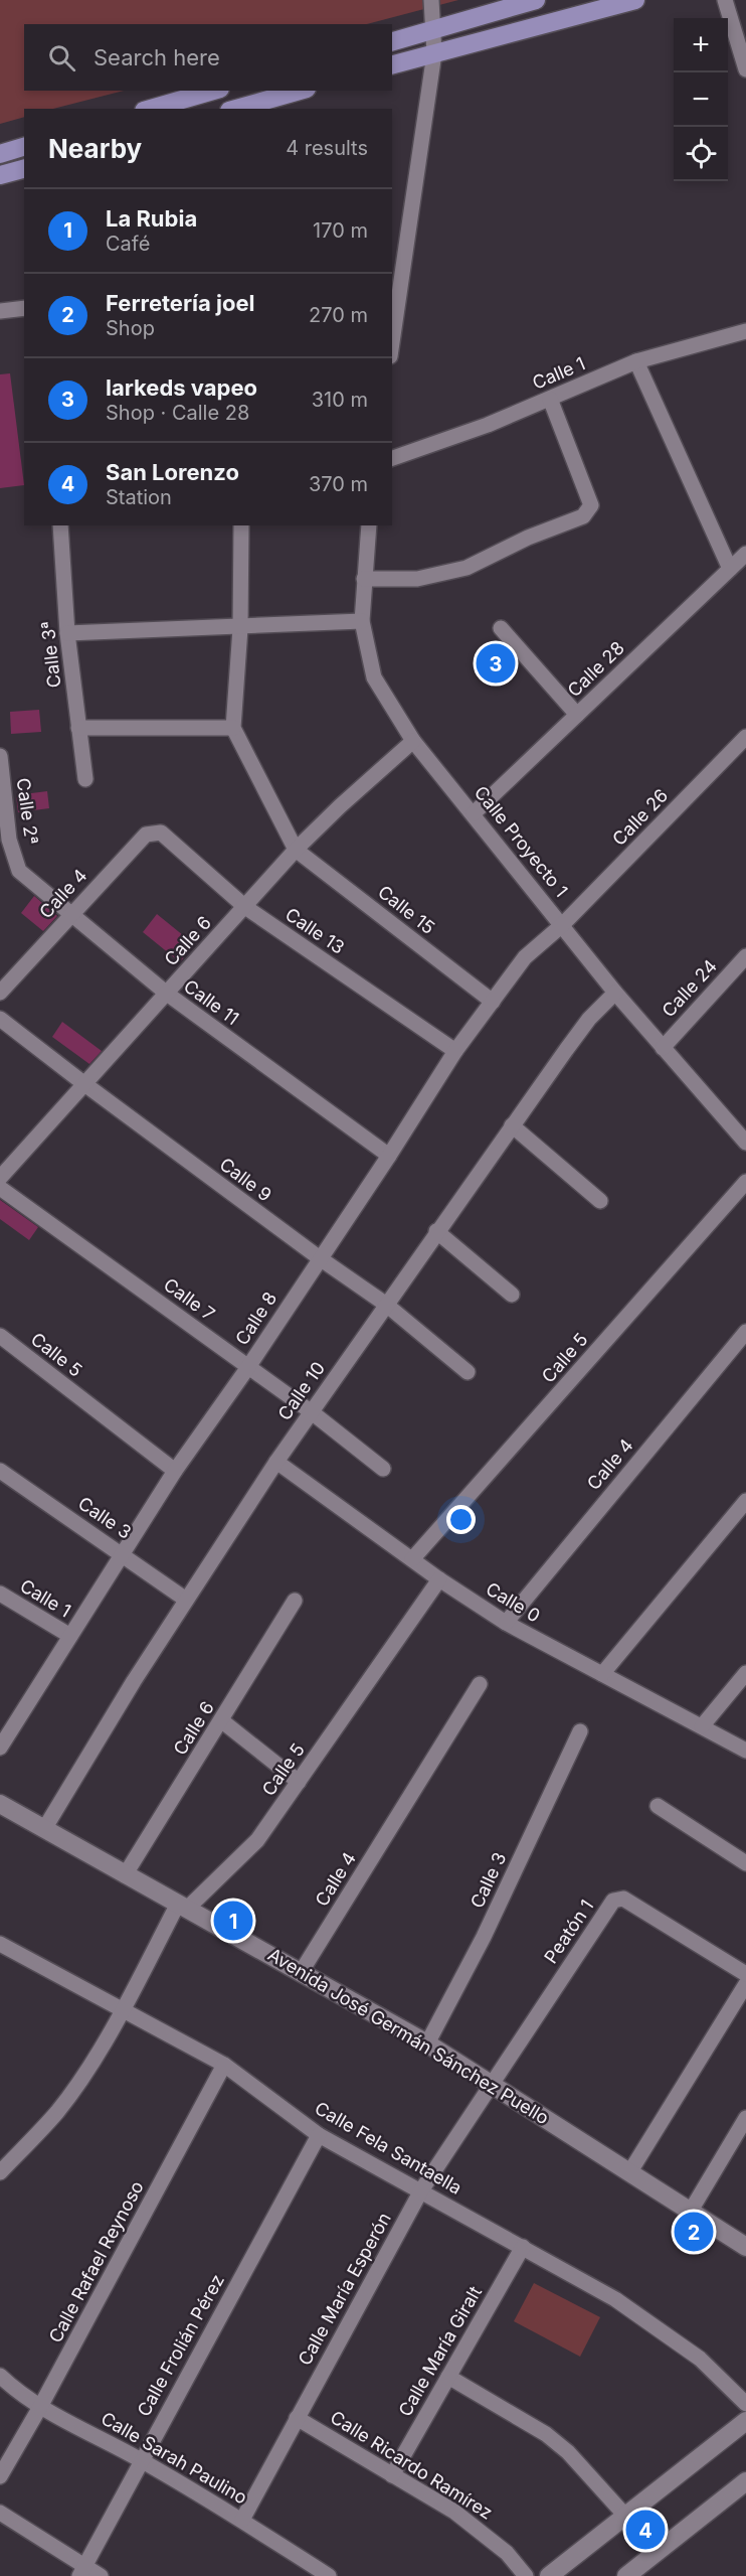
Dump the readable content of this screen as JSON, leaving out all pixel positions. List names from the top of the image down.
{
  "streets": {
    "main road": ["Avenida José Germán Sánchez Puello"],
    "street": [
      "Calle 1",
      "Calle 3ª",
      "Calle 28",
      "Calle 2ª",
      "Calle 26",
      "Calle Proyecto 1",
      "Calle 4",
      "Calle 15",
      "Calle 13",
      "Calle 6",
      "Calle 24",
      "Calle 11",
      "Calle 9",
      "Calle 7",
      "Calle 8",
      "Calle 5",
      "Calle 10",
      "Calle 3",
      "Calle 0",
      "Peatón 1",
      "Calle Fela Santaella",
      "Calle Rafael Reynoso",
      "Calle María Esperón",
      "Calle Frolián Pérez",
      "Calle María Giralt",
      "Calle Sarah Paulino",
      "Calle Ricardo Ramírez"
    ]
  },
  "crossings": [
    ["Calle 1", "Calle 8"],
    ["Calle 28", "Calle Proyecto 1"],
    ["Calle 2ª", "Calle 11"],
    ["Calle 26", "Calle Proyecto 1"],
    ["Calle 26", "Calle 8"],
    ["Calle Proyecto 1", "Calle 6"],
    ["Calle Proyecto 1", "Calle 24"],
    ["Calle Proyecto 1", "Calle 8"],
    ["Calle Proyecto 1", "Calle 10"],
    ["Calle 4", "Calle 13"],
    ["Calle 4", "Calle 11"],
    ["Calle 4", "Calle 0"],
    ["Calle 4", "Avenida José Germán Sánchez Puello"],
    ["Calle 15", "Calle 6"],
    ["Calle 15", "Calle 8"],
    ["Calle 13", "Calle 6"],
    ["Calle 13", "Calle 8"],
    ["Calle 6", "Calle 11"],
    ["Calle 6", "Calle 9"],
    ["Calle 6", "Avenida José Germán Sánchez Puello"],
    ["Calle 11", "Calle 8"],
    ["Calle 9", "Calle 8"],
    ["Calle 9", "Calle 10"],
    ["Calle 7", "Calle 8"],
    ["Calle 7", "Calle 10"],
    ["Calle 8", "Calle 5"],
    ["Calle 8", "Calle 3"],
    ["Calle 5", "Calle 0"],
    ["Calle 5", "Avenida José Germán Sánchez Puello"],
    ["Calle 5", "Calle Fela Santaella"],
    ["Calle 10", "Calle 3"],
    ["Calle 10", "Calle 0"],
    ["Calle 10", "Avenida José Germán Sánchez Puello"],
    ["Calle 3", "Avenida José Germán Sánchez Puello"],
    ["Peatón 1", "Avenida José Germán Sánchez Puello"],
    ["Peatón 1", "Calle María Esperón"],
    ["Avenida José Germán Sánchez Puello", "Calle María Esperón"],
    ["Calle Fela Santaella", "Calle Rafael Reynoso"],
    ["Calle Fela Santaella", "Calle María Esperón"],
    ["Calle Fela Santaella", "Calle Frolián Pérez"],
    ["Calle Fela Santaella", "Calle María Giralt"],
    ["Calle Rafael Reynoso", "Calle Sarah Paulino"],
    ["Calle María Esperón", "Calle Sarah Paulino"],
    ["Calle María Esperón", "Calle Ricardo Ramírez"],
    ["Calle Frolián Pérez", "Calle Sarah Paulino"],
    ["Calle María Giralt", "Calle Ricardo Ramírez"]
  ],
  "page": {
    "map_buttons": ["+", "−"],
    "search": "Search here",
    "heading": ["Nearby", "4 results"],
    "list": [
      {
        "mark": "1",
        "name": "La Rubia",
        "note": "Café",
        "value": "170 m"
      },
      {
        "mark": "2",
        "name": "Ferretería joel",
        "note": "Shop",
        "value": "270 m"
      },
      {
        "mark": "3",
        "name": "larkeds vapeo",
        "note": "Shop · Calle 28",
        "value": "310 m"
      },
      {
        "mark": "4",
        "name": "San Lorenzo",
        "note": "Station",
        "value": "370 m"
      }
    ],
    "pins": [
      "3",
      "1",
      "2",
      "4"
    ]
  }
}
